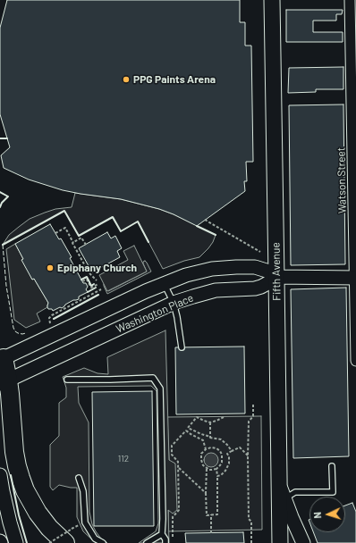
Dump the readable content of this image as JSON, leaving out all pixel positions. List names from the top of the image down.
{
  "streets": {
    "main road": ["Fifth Avenue", "Washington Place"],
    "street": ["Watson Street"]
  },
  "crossings": [
    ["Fifth Avenue", "Washington Place"]
  ],
  "places": ["PPG Paints Arena", "Epiphany Church"],
  "house_numbers": ["112"],
  "north": "left"
}
